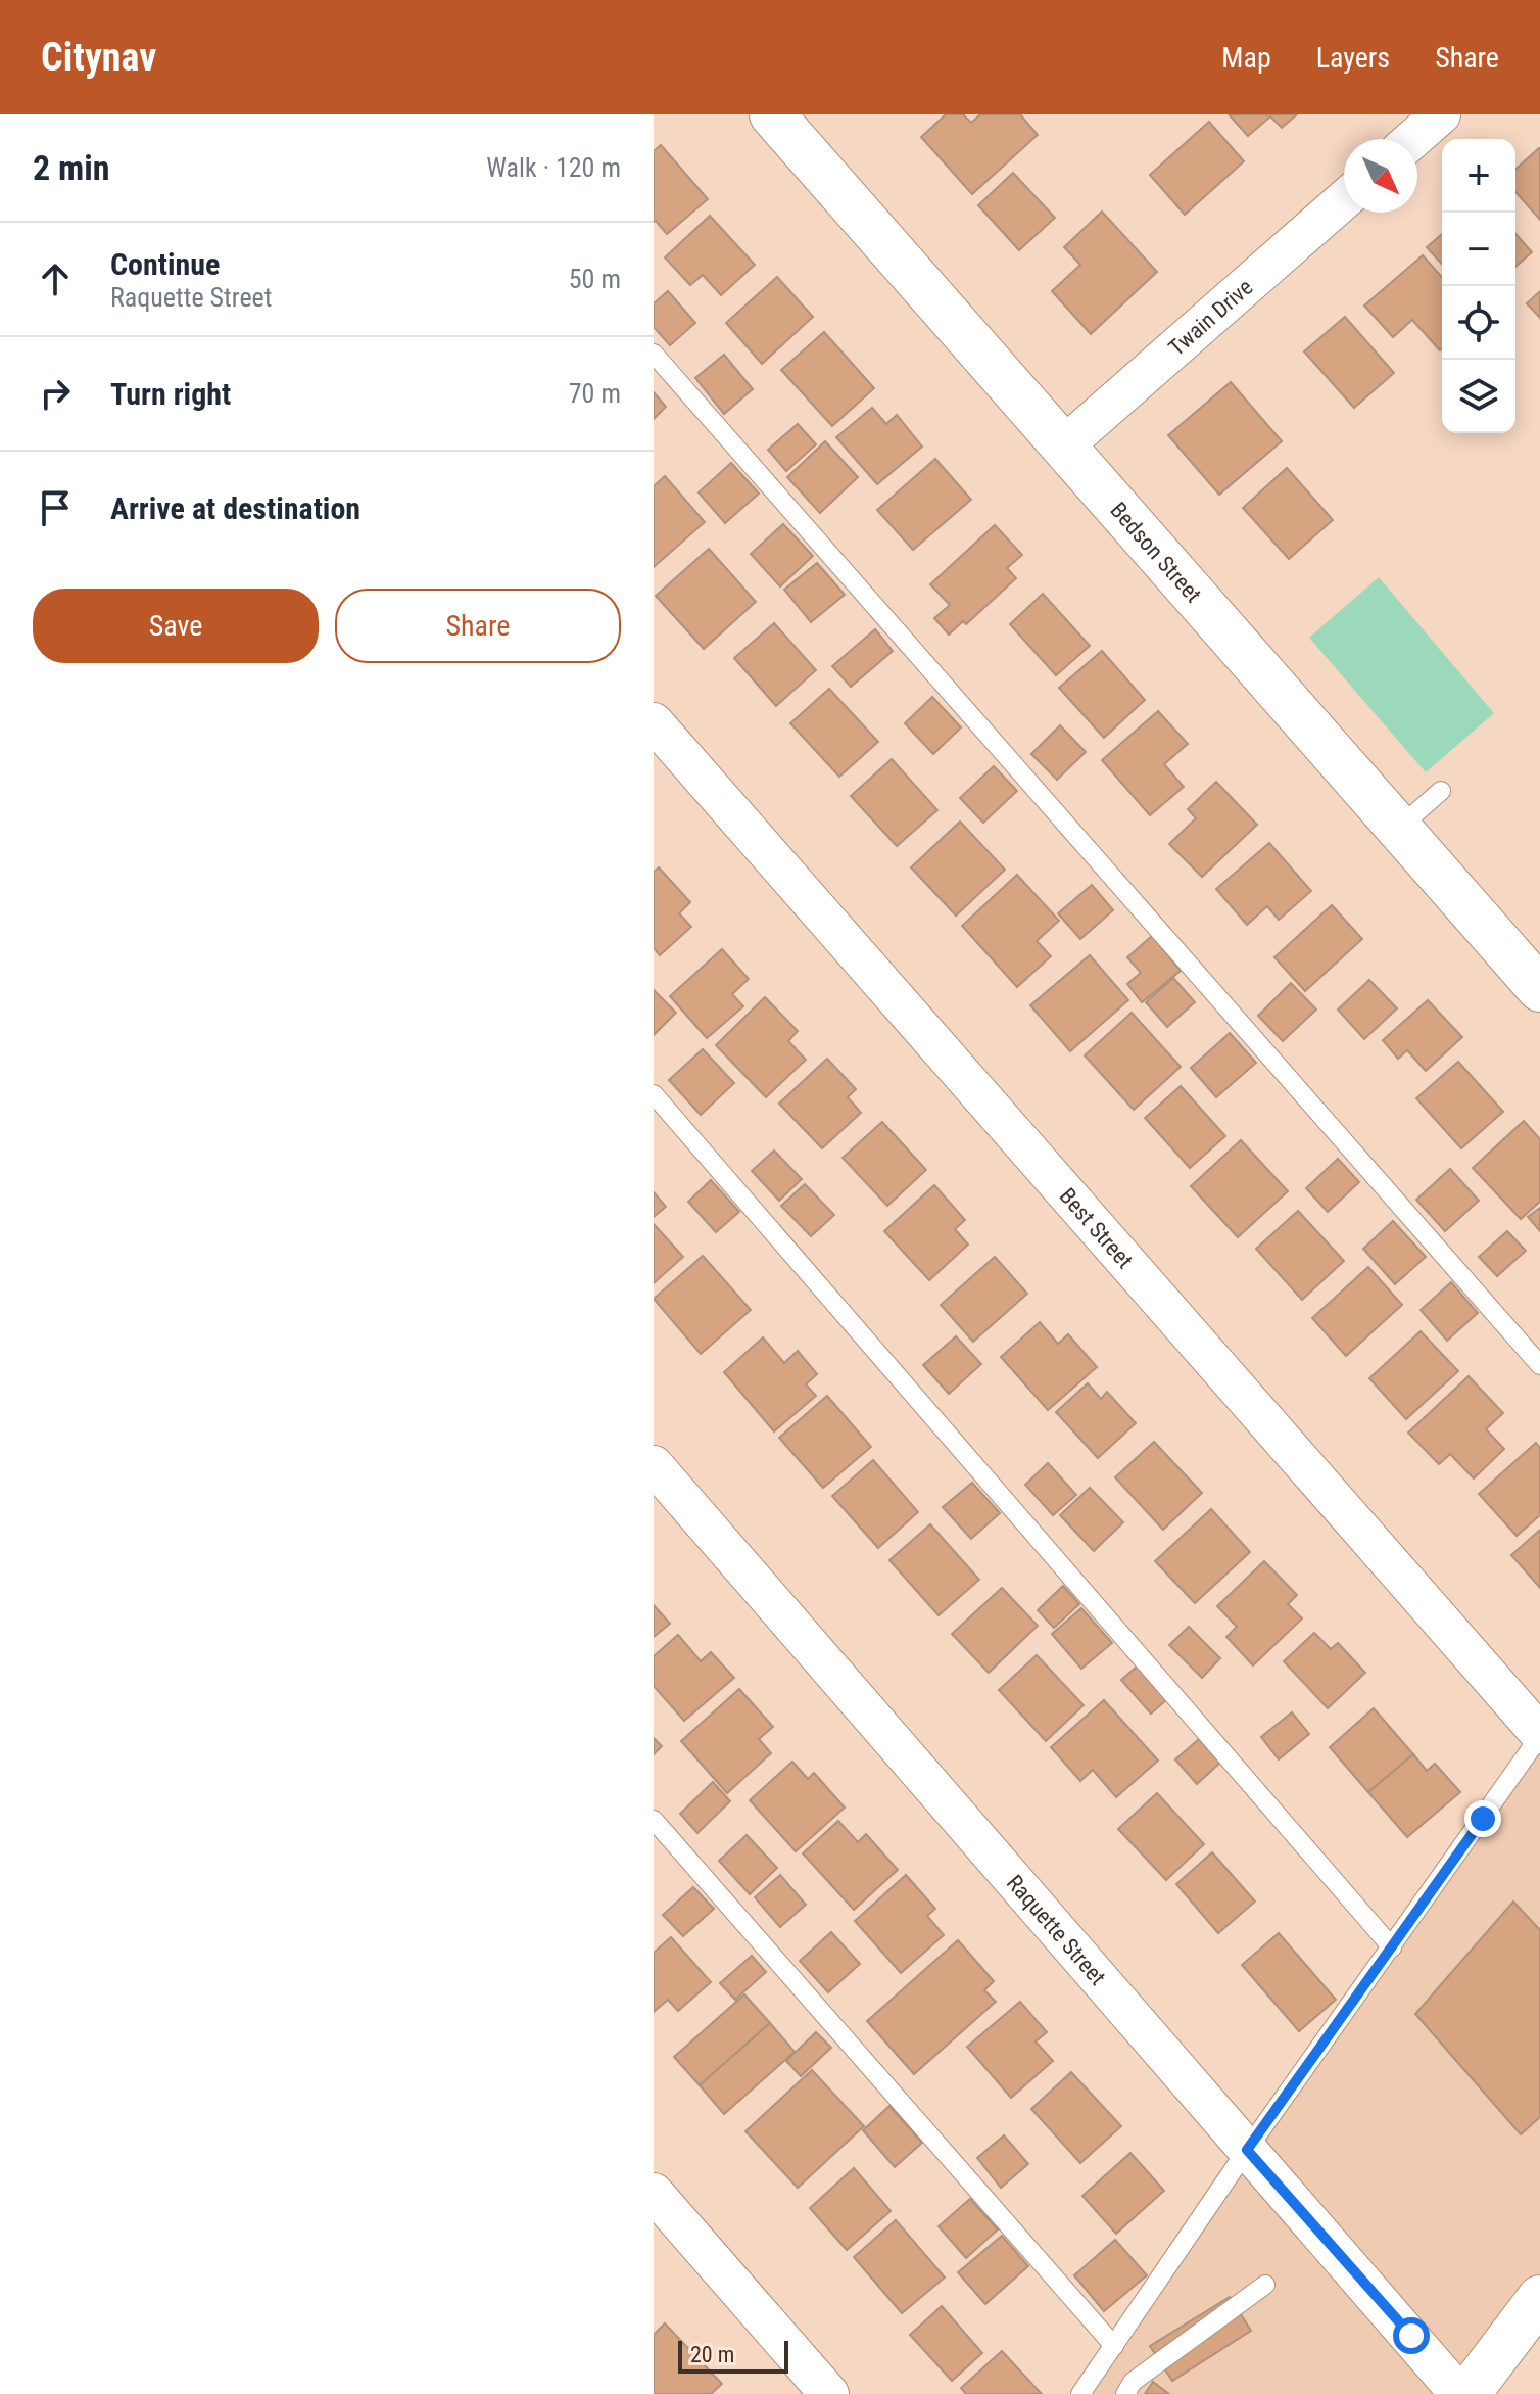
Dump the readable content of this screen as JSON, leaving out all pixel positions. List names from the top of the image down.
{
  "streets": {
    "main road": ["Bedson Street"],
    "street": ["Twain Drive", "Best Street", "Raquette Street"]
  },
  "crossings": [
    ["Twain Drive", "Bedson Street"]
  ],
  "scale_bar": "20 m",
  "north": "bottom right",
  "page": {
    "header": "Citynav",
    "nav": ["Map", "Layers", "Share"],
    "heading": ["2 min", "Walk · 120 m"],
    "map_buttons": ["+", "−"],
    "list": [
      ["Continue", "Raquette Street", "50 m"],
      ["Turn right", "70 m"],
      "Arrive at destination"
    ],
    "buttons": ["Save", "Share"],
    "scale": "20 m"
  }
}
